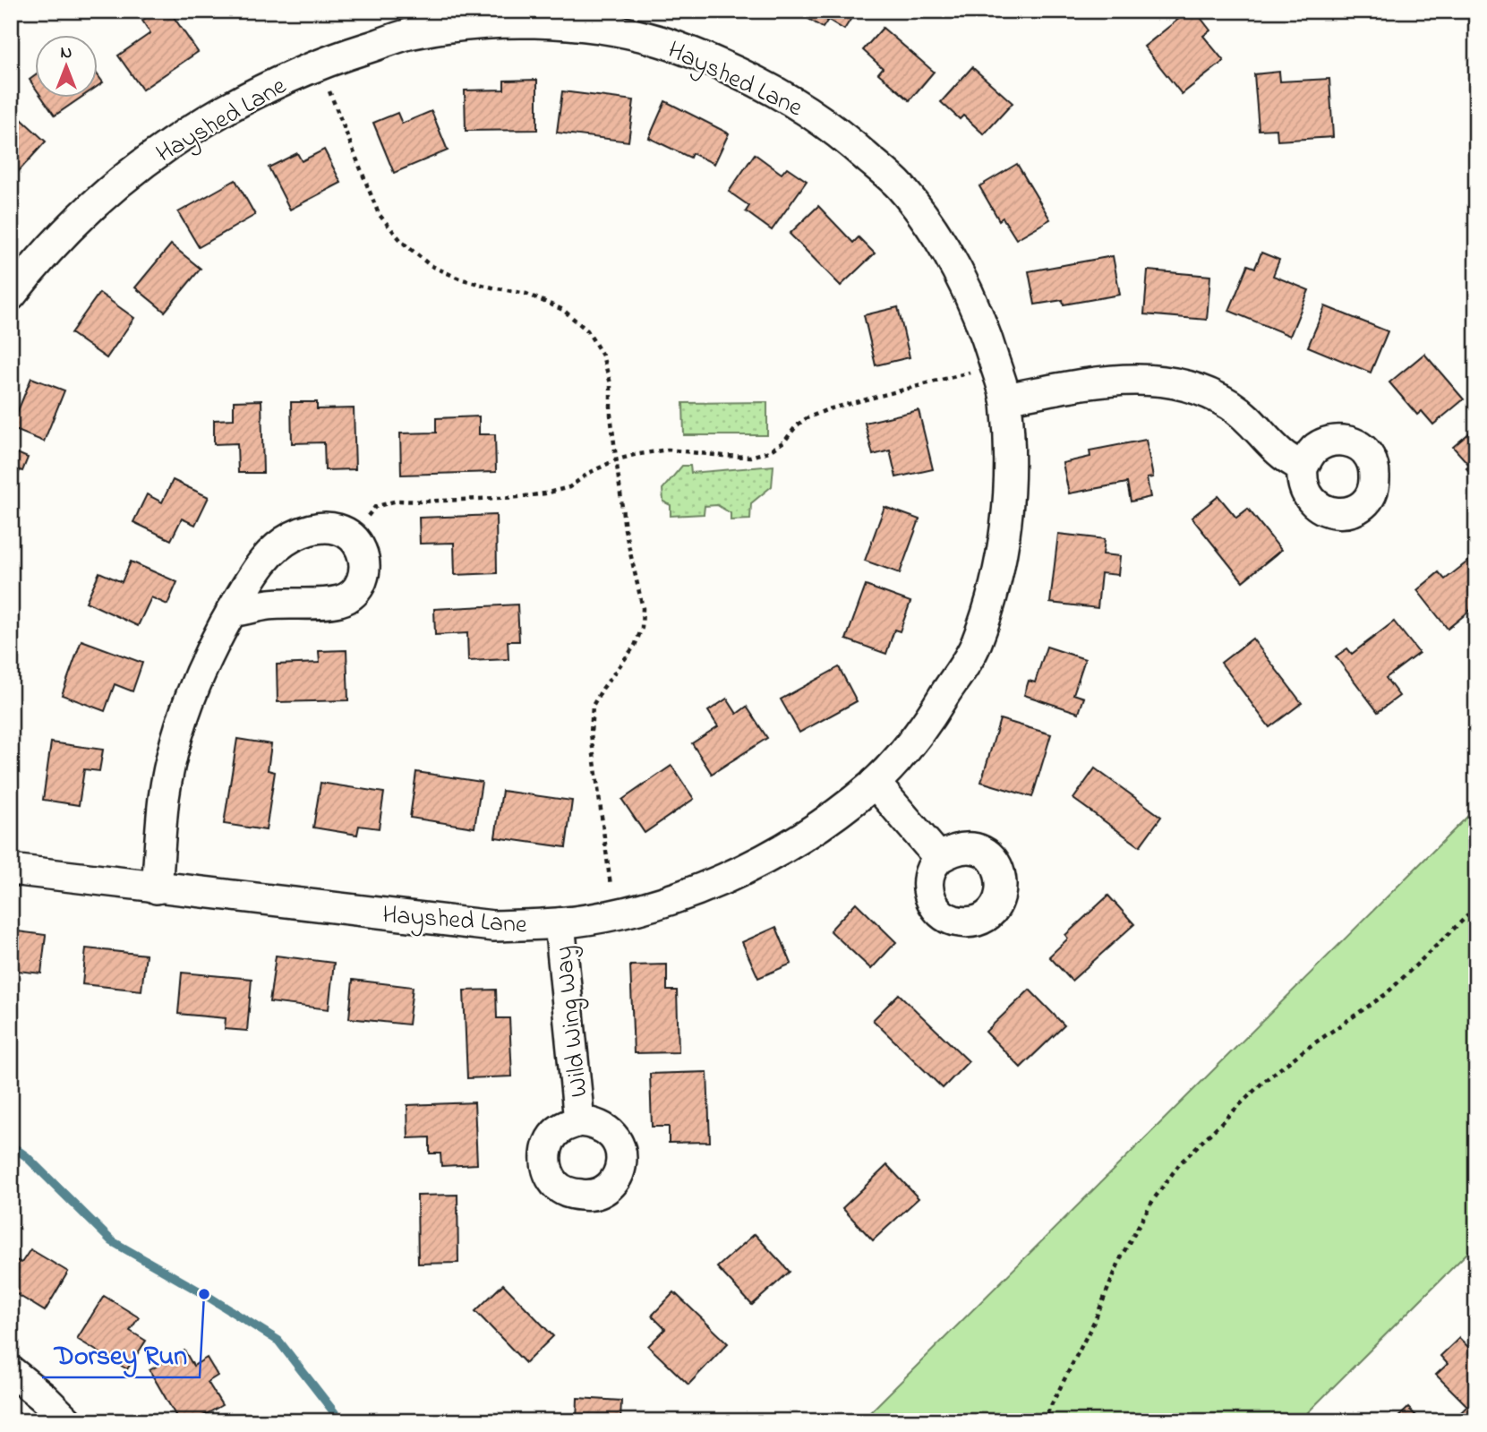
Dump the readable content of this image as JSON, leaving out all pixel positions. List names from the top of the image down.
{
  "streets": {
    "street": ["Hayshed Lane", "Wild Wing Way"]
  },
  "crossings": [
    ["Hayshed Lane", "Wild Wing Way"]
  ],
  "places": ["Dorsey Run"],
  "north": "top"
}
